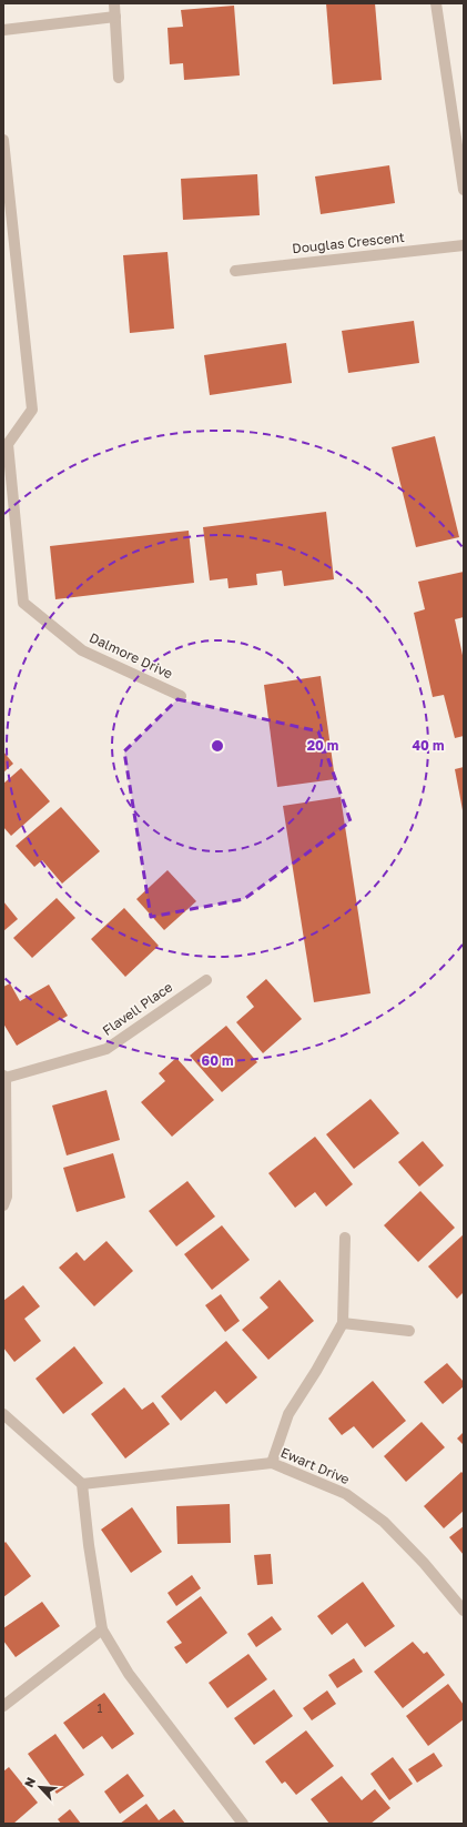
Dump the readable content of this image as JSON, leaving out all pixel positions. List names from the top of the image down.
{
  "streets": {
    "street": [
      "Douglas Crescent",
      "Dalmore Drive",
      "Flavell Place",
      "Ewart Drive"
    ]
  },
  "house_numbers": ["1"],
  "north": "top left",
  "rings": ["20 m", "40 m", "60 m"]
}
